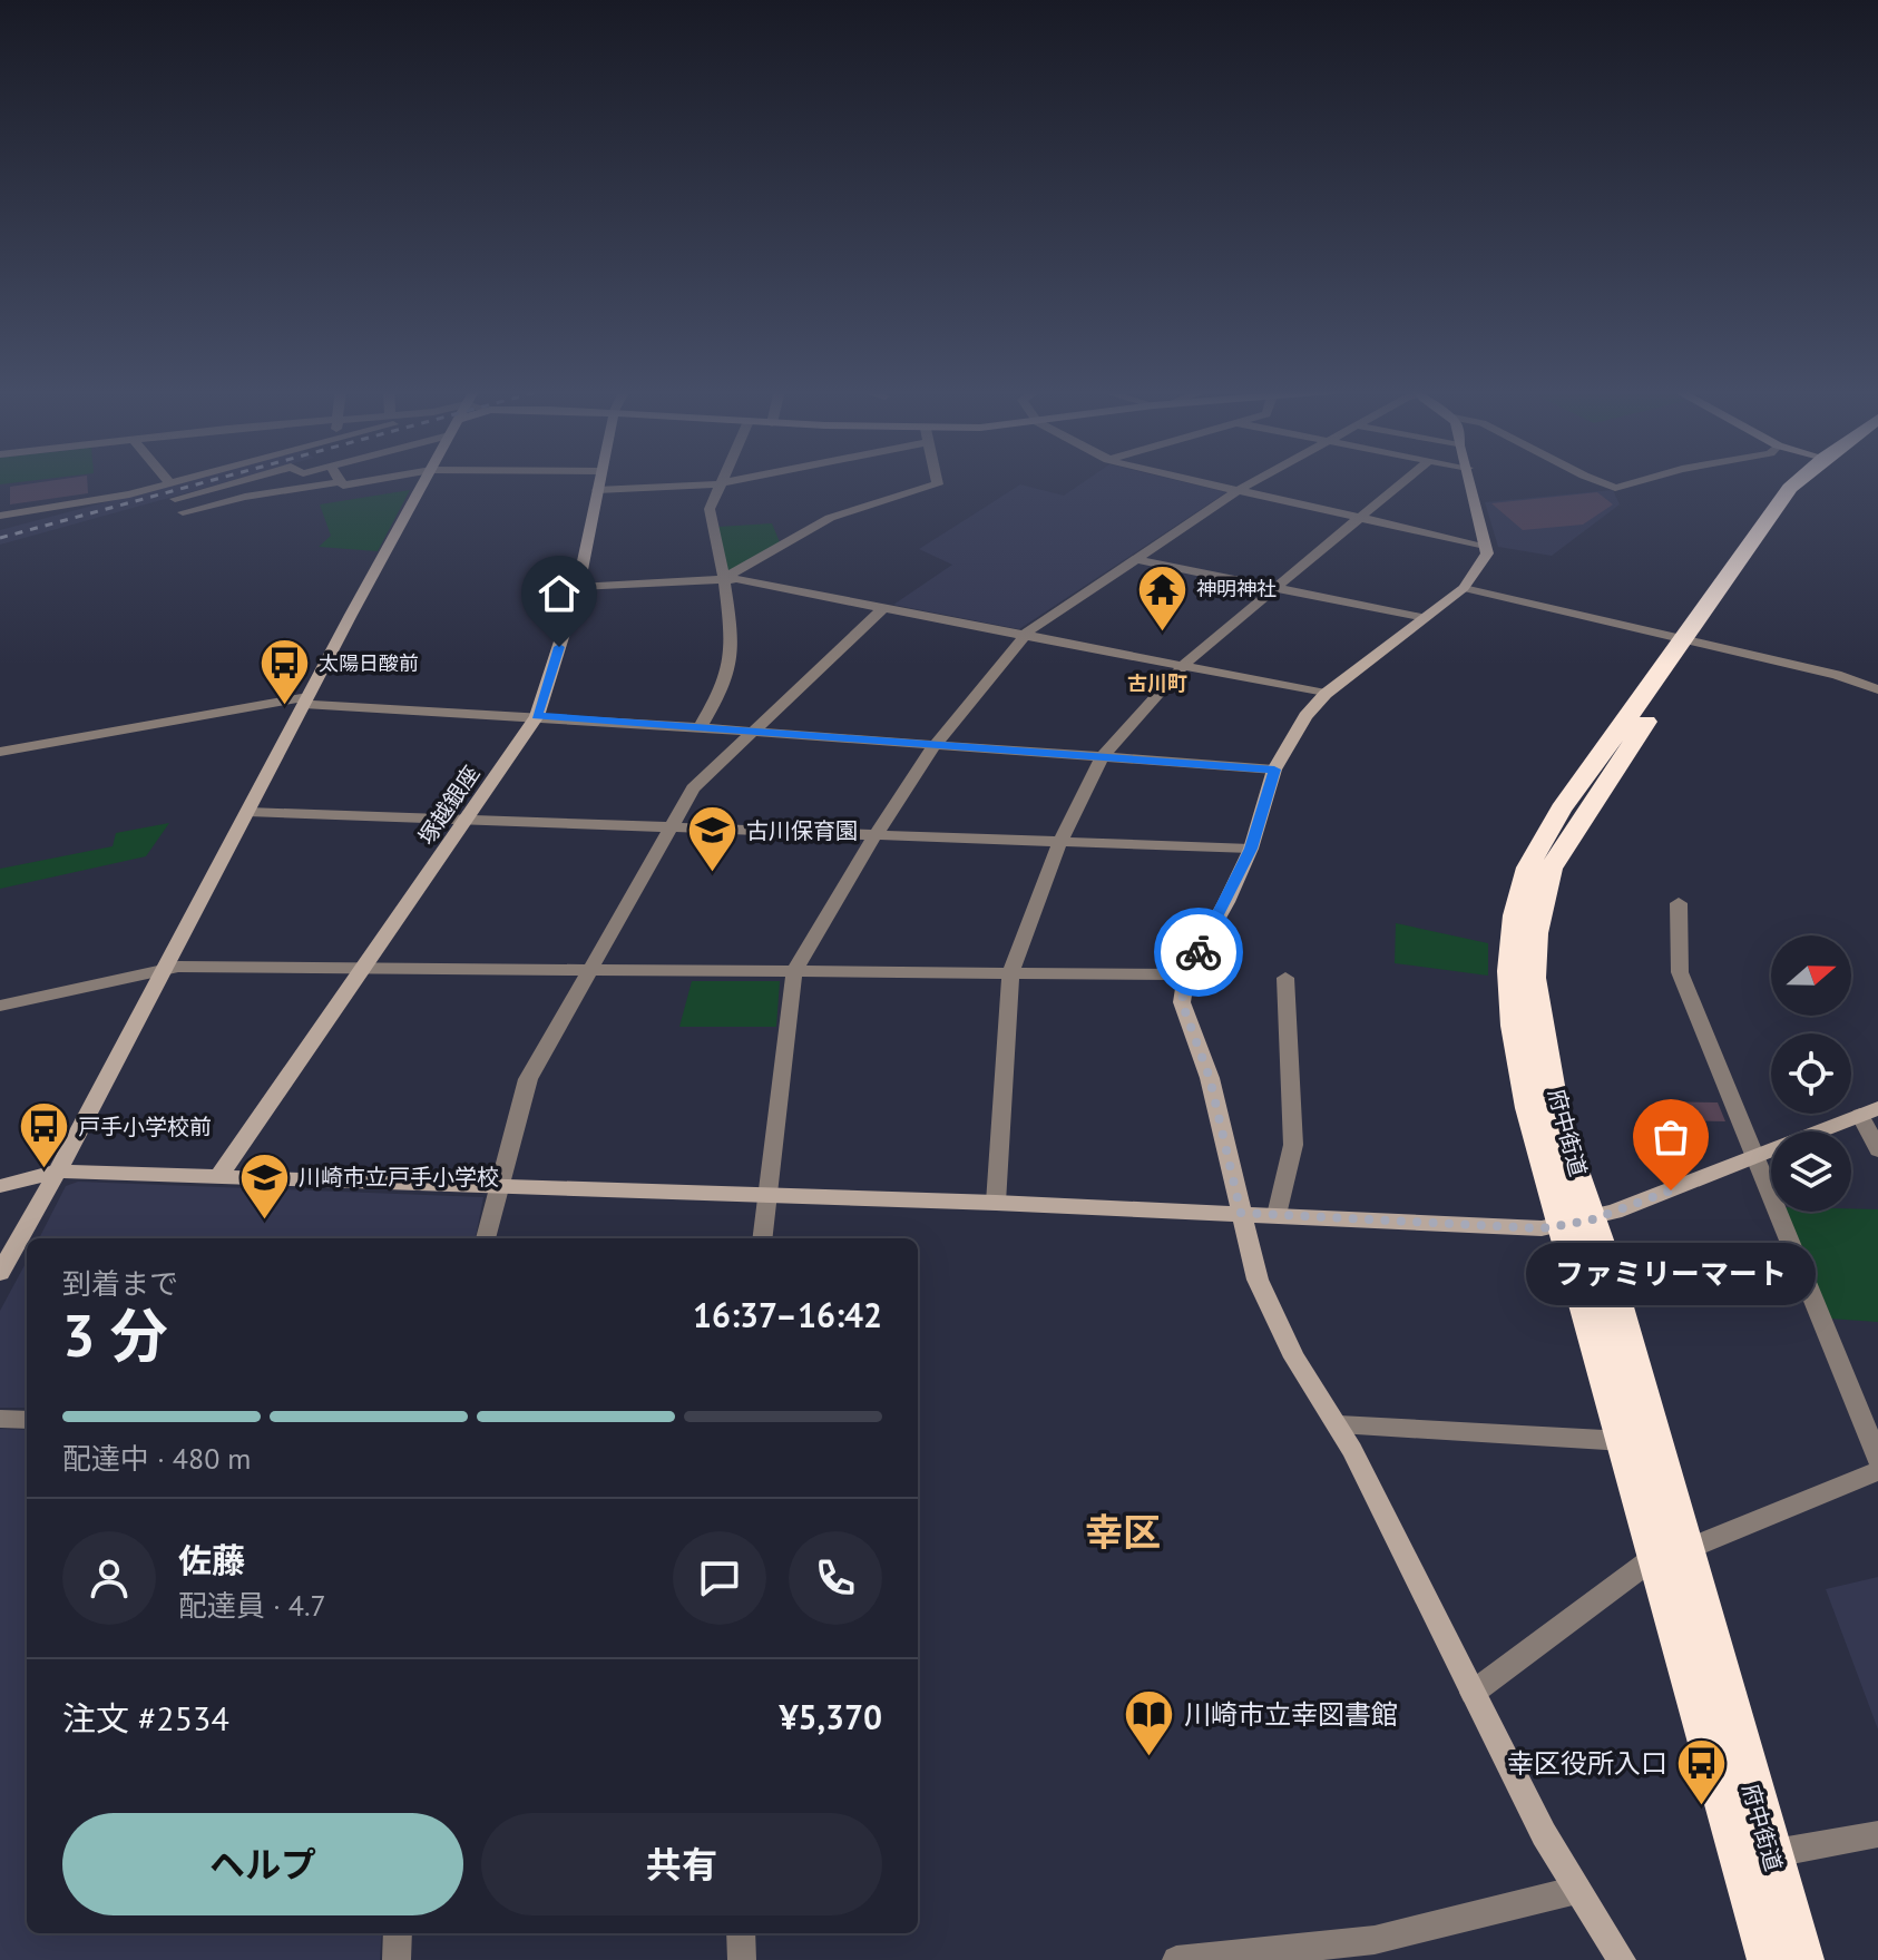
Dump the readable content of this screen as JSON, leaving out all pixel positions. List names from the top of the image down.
{
  "streets": {
    "highway": ["府中街道"],
    "street": ["塚越銀座"]
  },
  "districts": ["古川町", "幸区"],
  "places": {
    "temple": ["神明神社"],
    "bus stop": ["太陽日酸前", "戸手小学校前", "幸区役所入口"],
    "school or university": ["古川保育園", "川崎市立戸手小学校"],
    "other": ["ファミリーマート"],
    "library": ["川崎市立幸図書館"]
  },
  "north": "right",
  "page": {
    "heading": ["3 分", "到着まで", "16:37–16:42"],
    "panel": [
      "佐藤",
      "配達員 · 4.7",
      "注文 #2534",
      "¥5,370"
    ],
    "bubble": "ファミリーマート",
    "bar": "配達中 · 480 m",
    "buttons": ["ヘルプ", "共有"]
  }
}
